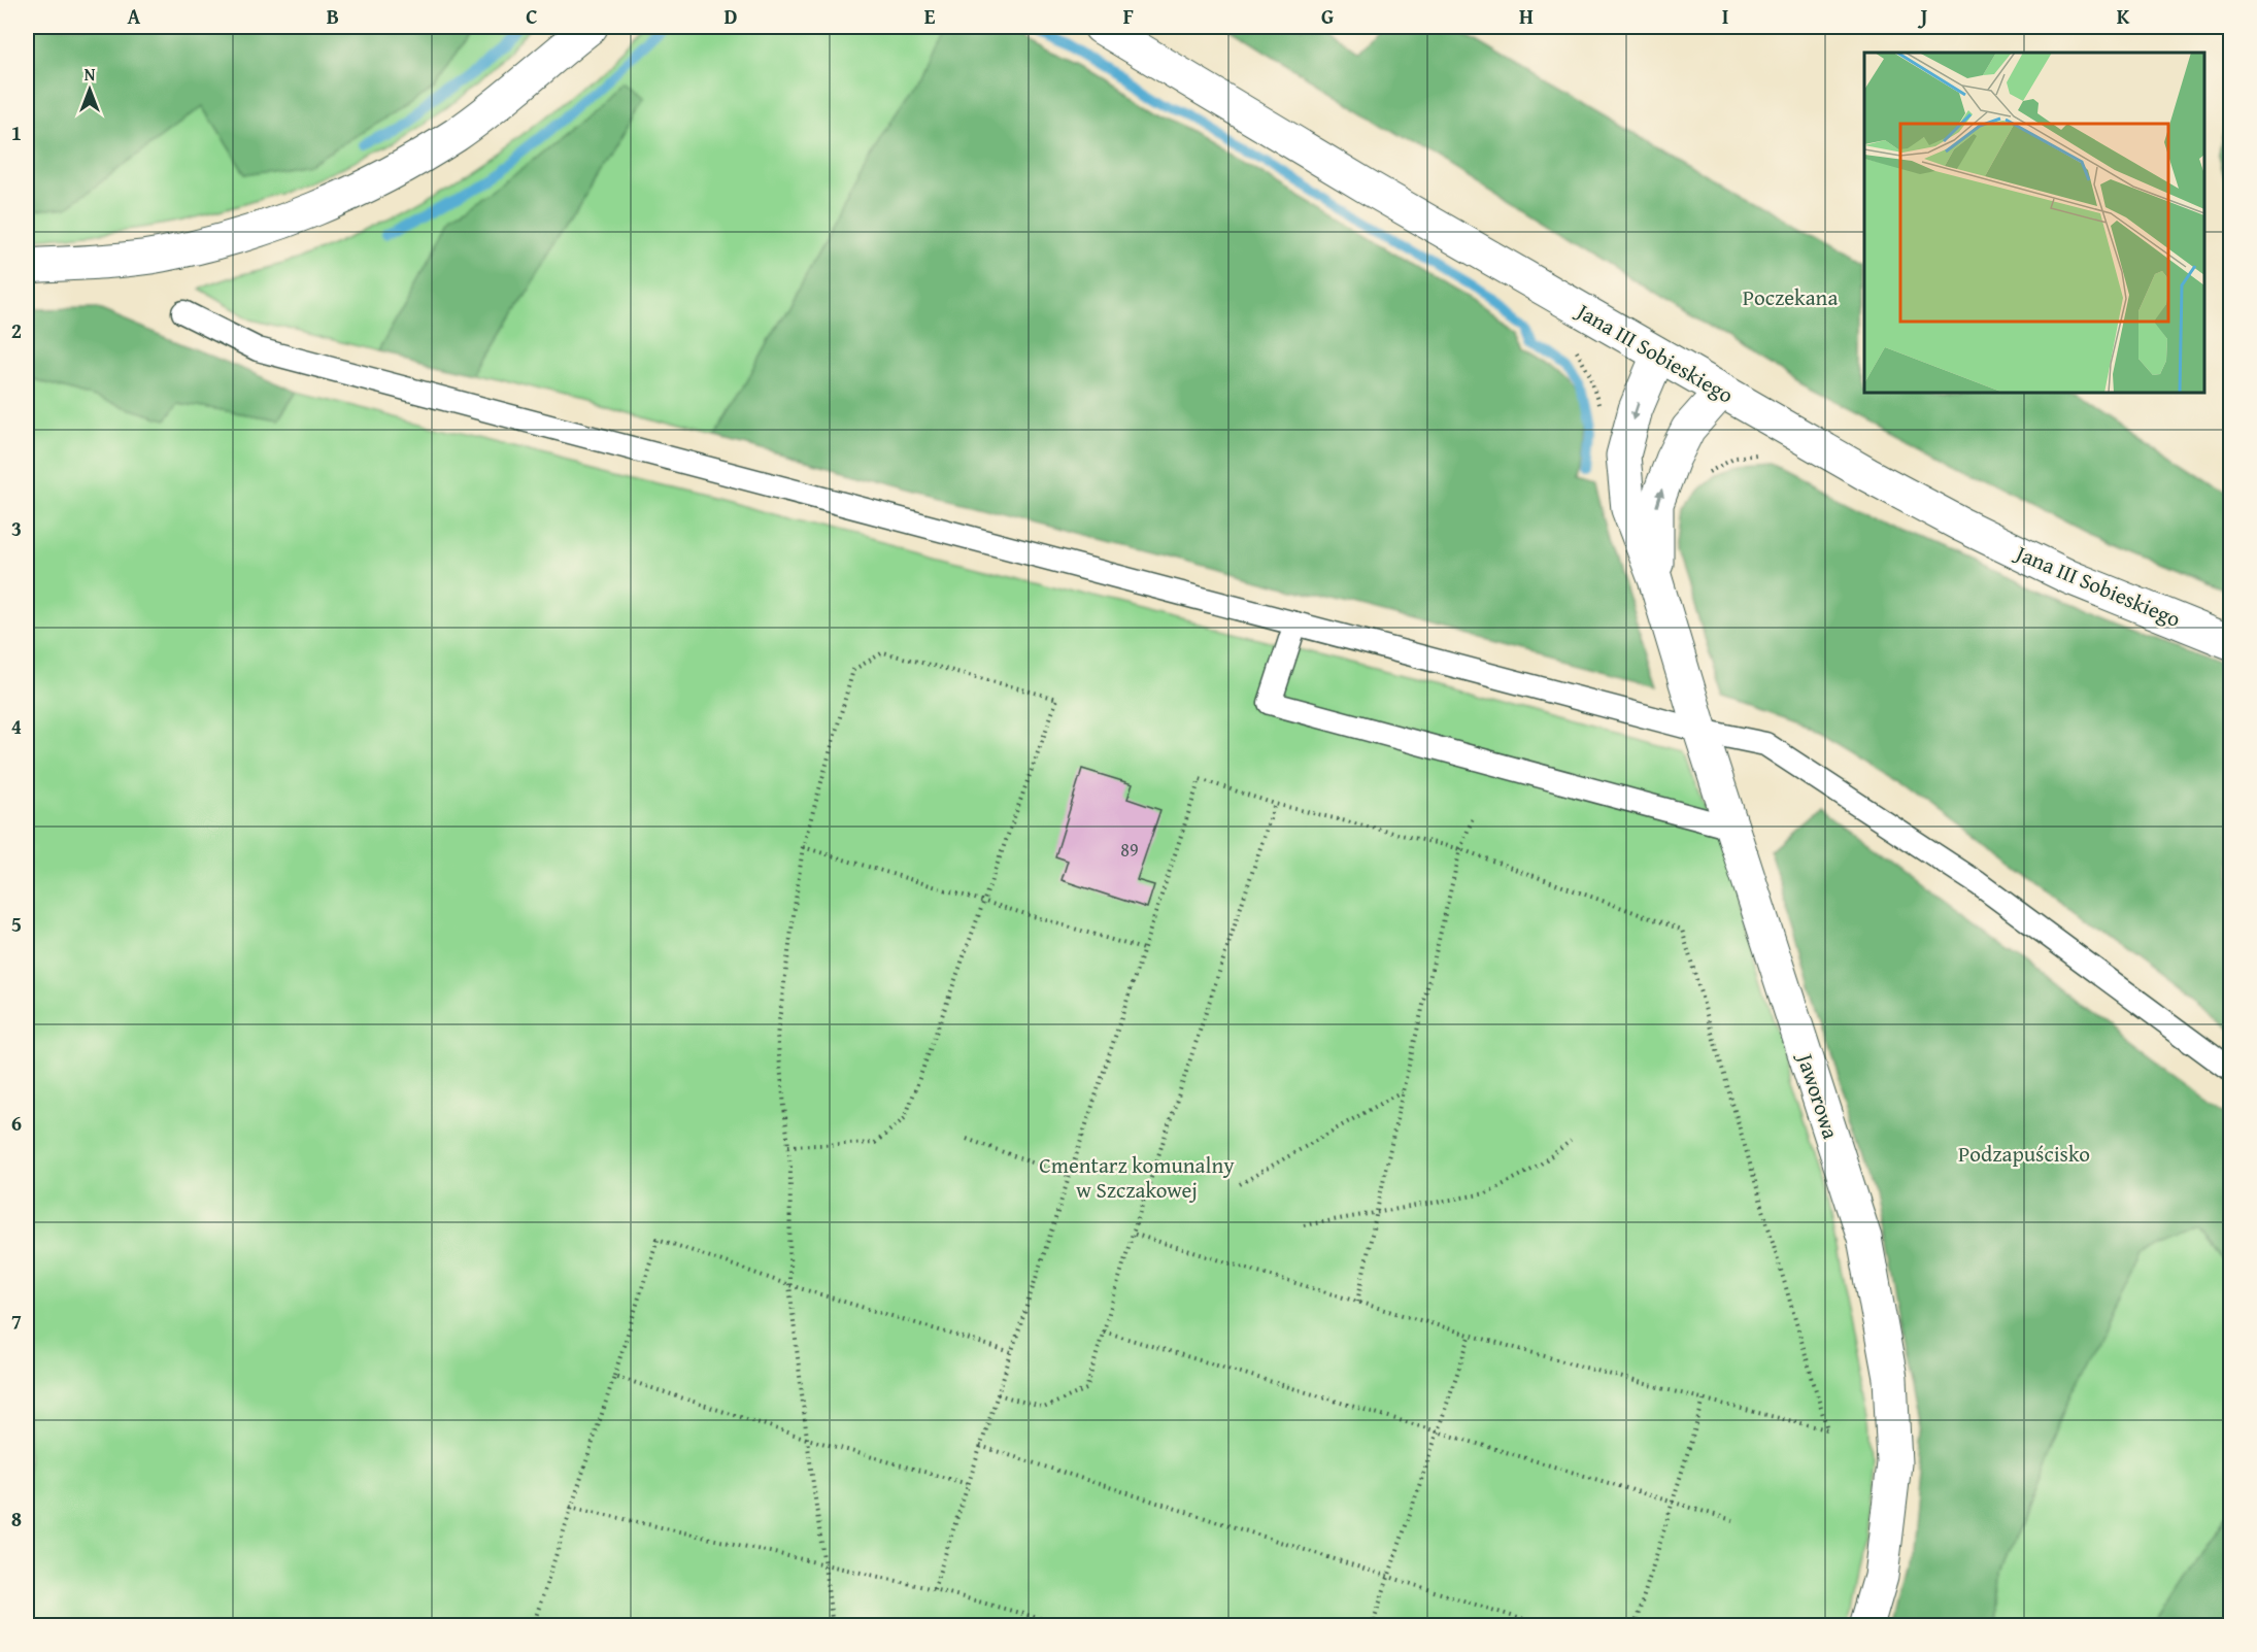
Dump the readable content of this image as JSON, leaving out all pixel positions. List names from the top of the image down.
{
  "streets": {
    "street": ["Jana III Sobieskiego", "Jaworowa"]
  },
  "crossings": [
    ["Jana III Sobieskiego", "Jaworowa"]
  ],
  "parks": ["Poczekana", "Podzapuścisko", "Cmentarz komunalny w Szczakowej"],
  "house_numbers": ["89"],
  "north": "top",
  "grid": {
    "columns": [
      "A",
      "B",
      "C",
      "D",
      "E",
      "F",
      "G",
      "H",
      "I",
      "J",
      "K"
    ],
    "rows": [
      "1",
      "2",
      "3",
      "4",
      "5",
      "6",
      "7",
      "8"
    ]
  }
}
